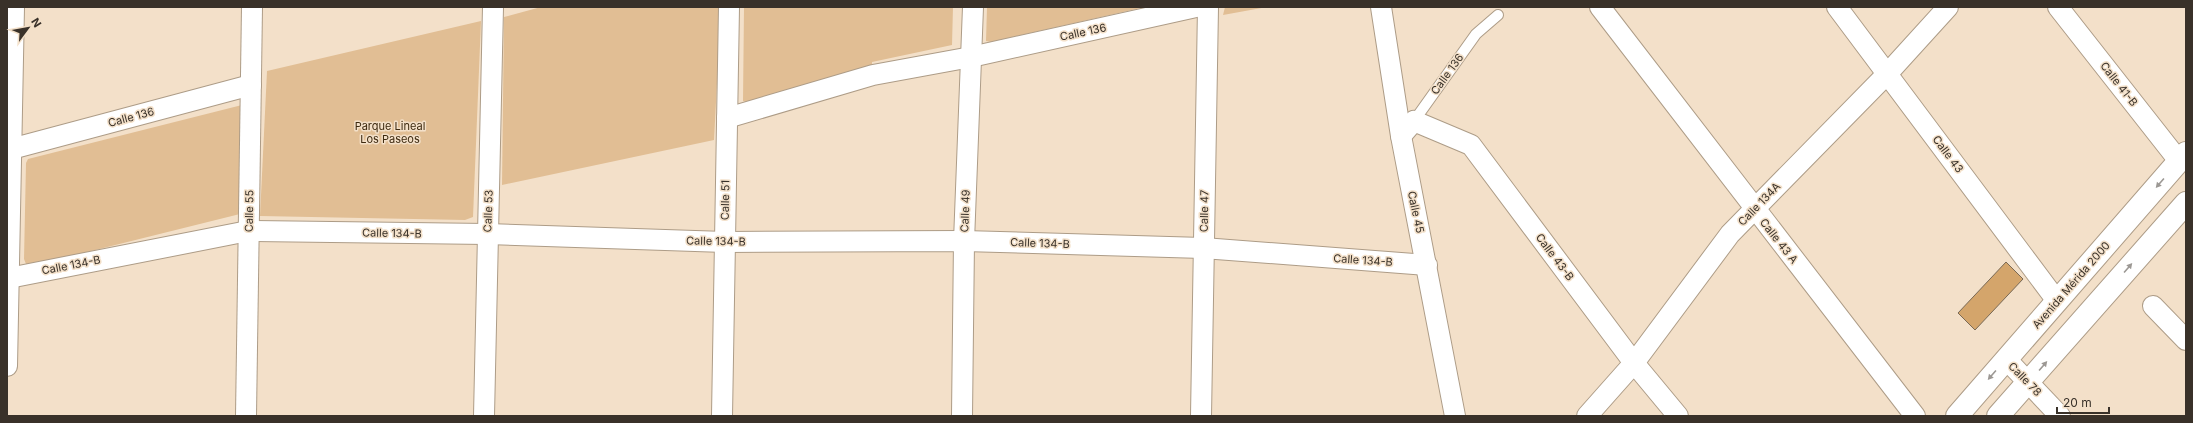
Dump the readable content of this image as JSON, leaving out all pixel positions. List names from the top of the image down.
{
  "streets": {
    "main road": ["Avenida Mérida 2000"],
    "street": [
      "Calle 136",
      "Calle 41-B",
      "Calle 43",
      "Calle 51",
      "Calle 134A",
      "Calle 55",
      "Calle 53",
      "Calle 49",
      "Calle 47",
      "Calle 45",
      "Calle 134-B",
      "Calle 43 A",
      "Calle 43-B",
      "Calle 78"
    ]
  },
  "crossings": [
    ["Calle 136", "Calle 51"],
    ["Calle 136", "Calle 55"],
    ["Calle 136", "Calle 49"],
    ["Calle 136", "Calle 45"],
    ["Calle 136", "Calle 43-B"],
    ["Calle 41-B", "Avenida Mérida 2000"],
    ["Calle 43", "Calle 134A"],
    ["Calle 43", "Avenida Mérida 2000"],
    ["Calle 51", "Calle 134-B"],
    ["Calle 134A", "Calle 43 A"],
    ["Calle 134A", "Calle 43-B"],
    ["Calle 55", "Calle 134-B"],
    ["Calle 53", "Calle 134-B"],
    ["Calle 49", "Calle 134-B"],
    ["Calle 47", "Calle 134-B"],
    ["Calle 45", "Calle 134-B"],
    ["Avenida Mérida 2000", "Calle 78"]
  ],
  "parks": ["Parque Lineal Los Paseos"],
  "scale_bar": "20 m",
  "north": "top right"
}
